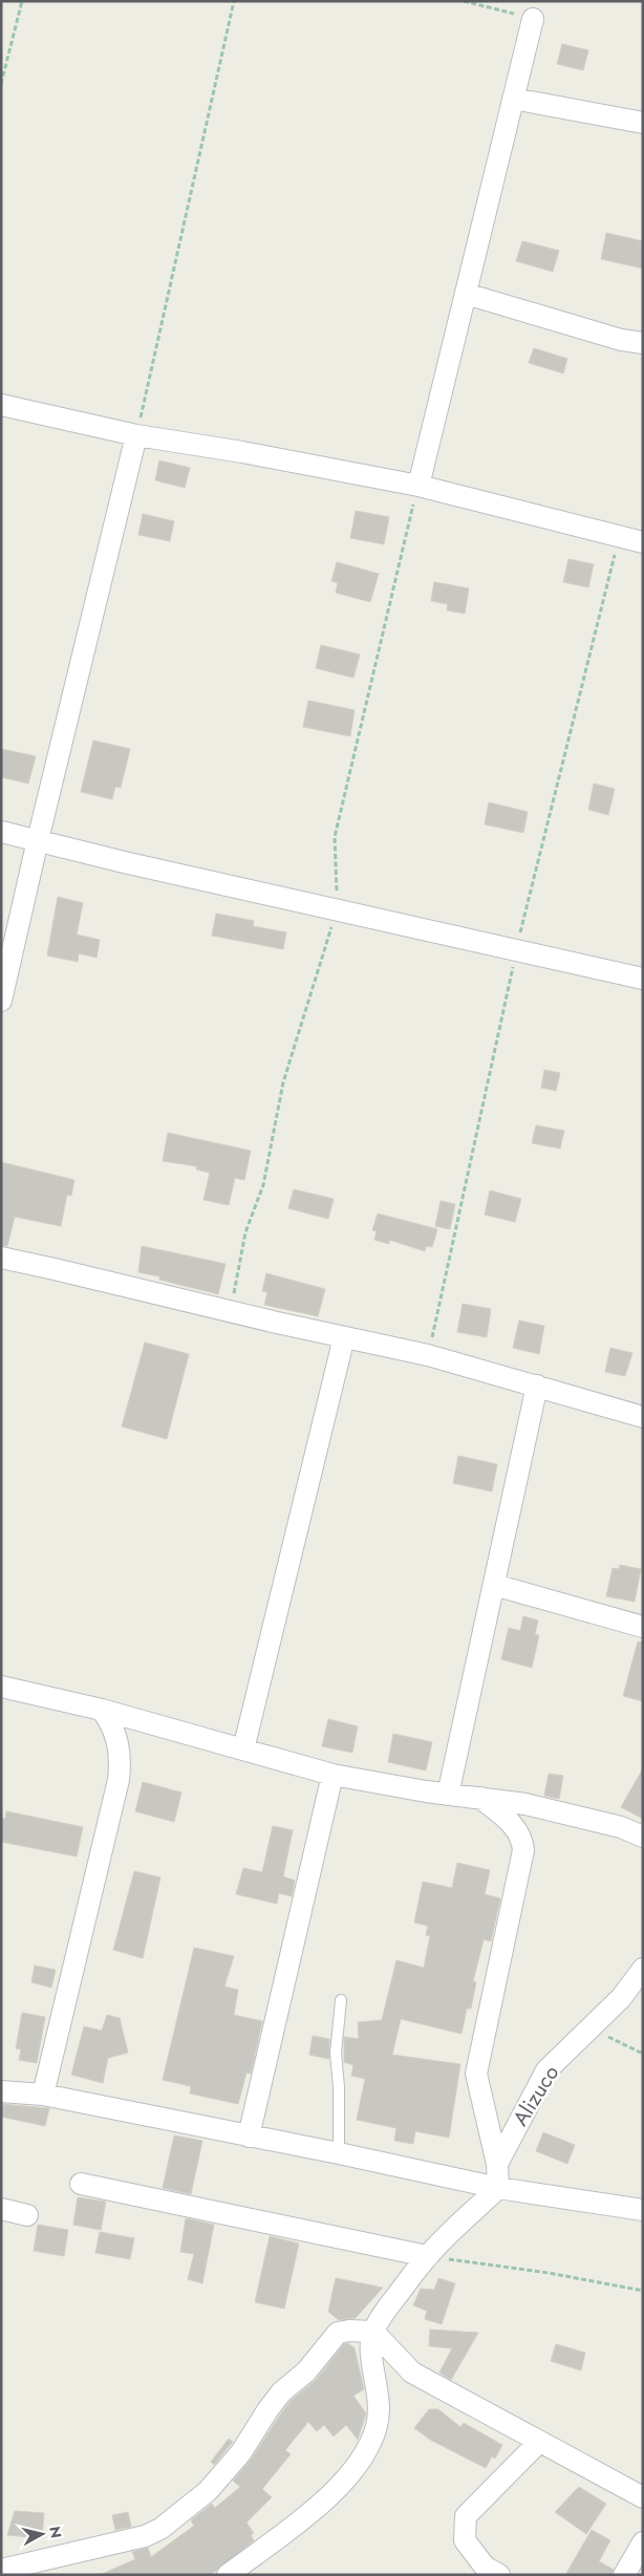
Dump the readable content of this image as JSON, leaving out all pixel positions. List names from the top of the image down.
{
  "streets": {
    "street": ["Alizuco"]
  },
  "north": "right"
}
